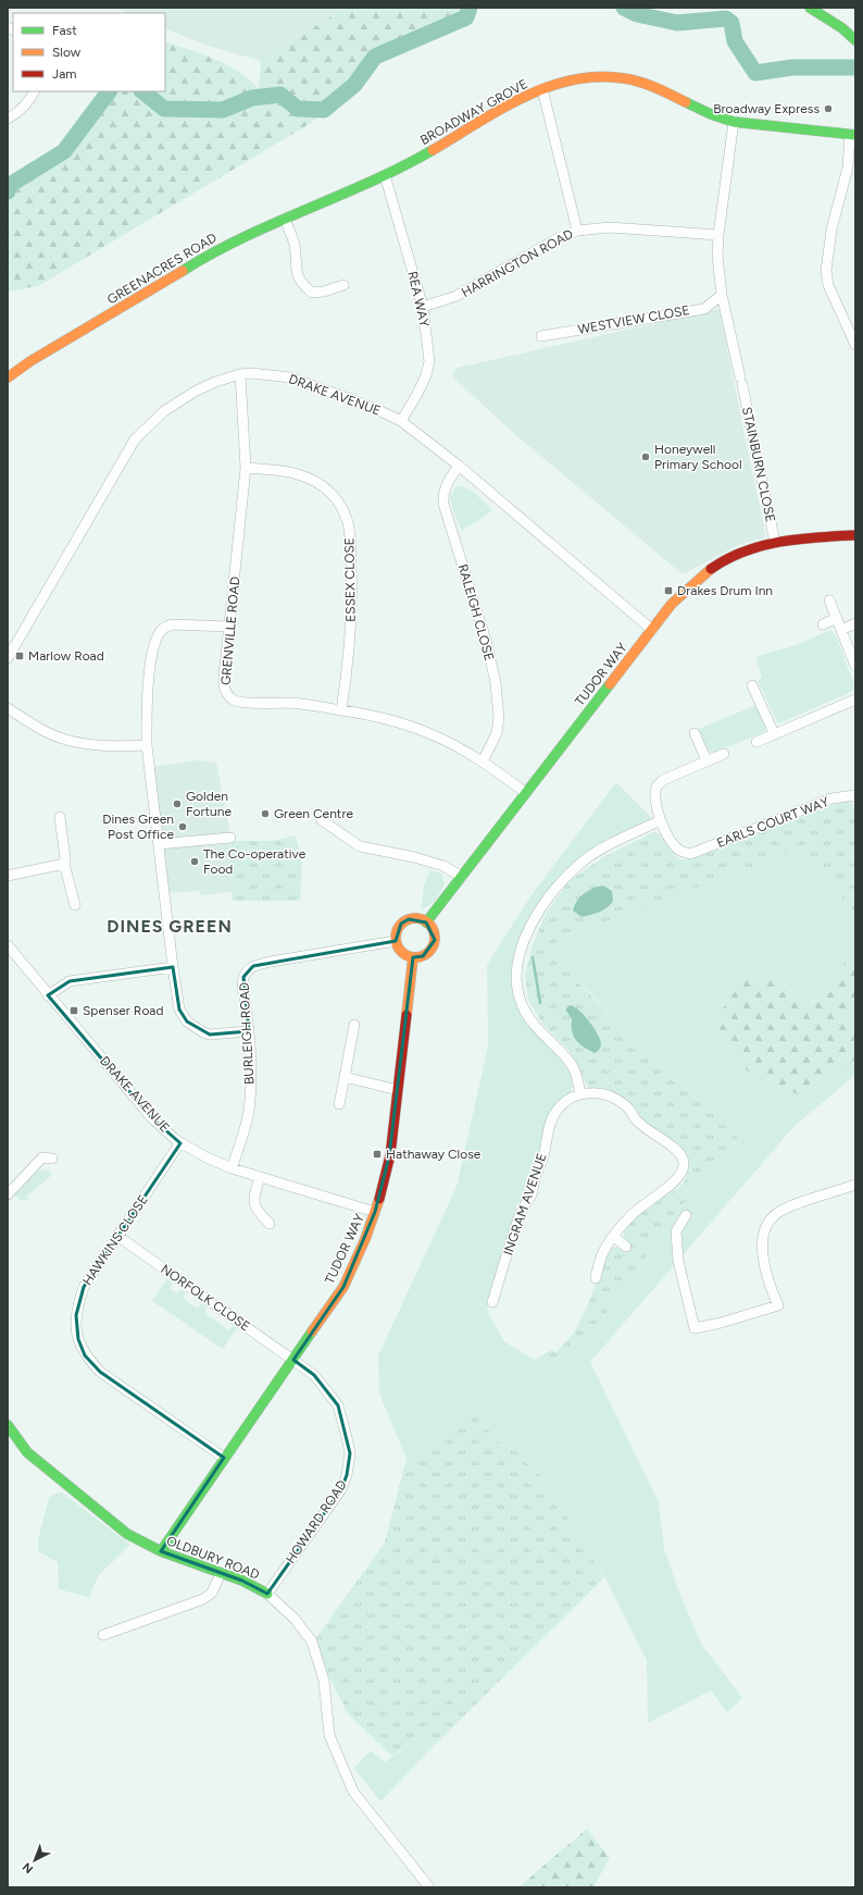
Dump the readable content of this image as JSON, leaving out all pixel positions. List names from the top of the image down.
{
  "streets": {
    "street": [
      "BROADWAY GROVE",
      "HARRINGTON ROAD",
      "GREENACRES ROAD",
      "REA WAY",
      "WESTVIEW CLOSE",
      "DRAKE AVENUE",
      "STAINBURN CLOSE",
      "ESSEX CLOSE",
      "RALEIGH CLOSE",
      "GRENVILLE ROAD",
      "TUDOR WAY",
      "EARLS COURT WAY",
      "BURLEIGH ROAD",
      "INGRAM AVENUE",
      "HAWKINS CLOSE",
      "NORFOLK CLOSE",
      "HOWARD ROAD",
      "OLDBURY ROAD"
    ]
  },
  "crossings": [
    ["BROADWAY GROVE", "GREENACRES ROAD"],
    ["BROADWAY GROVE", "REA WAY"],
    ["BROADWAY GROVE", "STAINBURN CLOSE"],
    ["HARRINGTON ROAD", "REA WAY"],
    ["HARRINGTON ROAD", "STAINBURN CLOSE"],
    ["GREENACRES ROAD", "REA WAY"],
    ["REA WAY", "DRAKE AVENUE"],
    ["WESTVIEW CLOSE", "STAINBURN CLOSE"],
    ["DRAKE AVENUE", "RALEIGH CLOSE"],
    ["DRAKE AVENUE", "GRENVILLE ROAD"],
    ["DRAKE AVENUE", "TUDOR WAY"],
    ["DRAKE AVENUE", "BURLEIGH ROAD"],
    ["DRAKE AVENUE", "HAWKINS CLOSE"],
    ["STAINBURN CLOSE", "TUDOR WAY"],
    ["ESSEX CLOSE", "GRENVILLE ROAD"],
    ["RALEIGH CLOSE", "GRENVILLE ROAD"],
    ["GRENVILLE ROAD", "TUDOR WAY"],
    ["TUDOR WAY", "BURLEIGH ROAD"],
    ["TUDOR WAY", "HAWKINS CLOSE"],
    ["TUDOR WAY", "NORFOLK CLOSE"],
    ["TUDOR WAY", "HOWARD ROAD"],
    ["TUDOR WAY", "OLDBURY ROAD"],
    ["HAWKINS CLOSE", "NORFOLK CLOSE"],
    ["NORFOLK CLOSE", "HOWARD ROAD"],
    ["HOWARD ROAD", "OLDBURY ROAD"]
  ],
  "districts": ["DINES GREEN"],
  "places": {
    "other": [
      "Broadway Express",
      "Honeywell Primary School",
      "Golden Fortune",
      "Green Centre",
      "Dines Green Post Office",
      "The Co-operative Food"
    ],
    "transit": [
      "Drakes Drum Inn",
      "Marlow Road",
      "Spenser Road",
      "Hathaway Close"
    ]
  },
  "legend": ["Fast", "Slow", "Jam"],
  "north": "bottom left"
}
